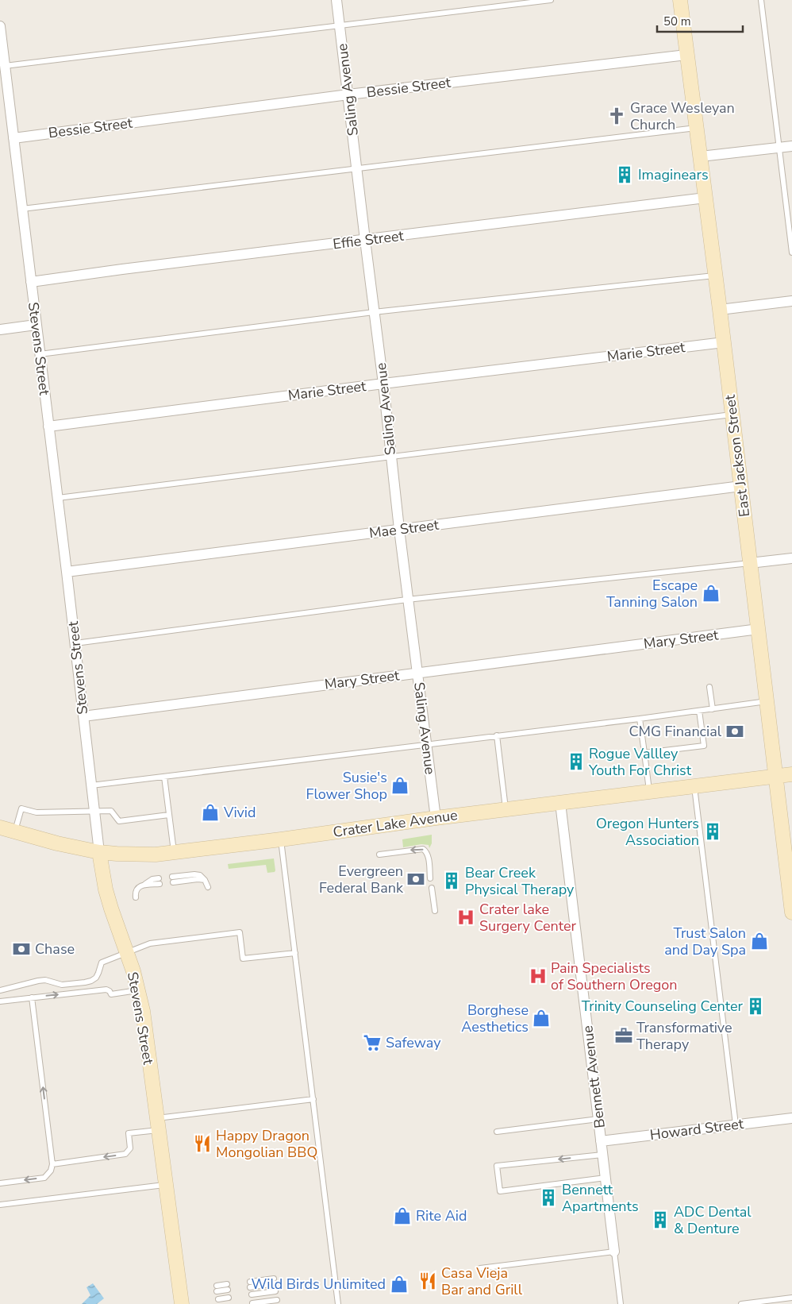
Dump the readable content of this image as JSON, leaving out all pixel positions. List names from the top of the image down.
{
  "streets": {
    "street": [
      "Bessie Street",
      "Saling Avenue",
      "Effie Street",
      "Stevens Street",
      "Marie Street",
      "East Jackson Street",
      "Mae Street",
      "Mary Street",
      "Crater Lake Avenue",
      "Bennett Avenue",
      "Howard Street"
    ]
  },
  "crossings": [
    ["Bessie Street", "Saling Avenue"],
    ["Bessie Street", "Stevens Street"],
    ["Bessie Street", "East Jackson Street"],
    ["Saling Avenue", "Effie Street"],
    ["Saling Avenue", "Marie Street"],
    ["Saling Avenue", "Mae Street"],
    ["Saling Avenue", "Mary Street"],
    ["Saling Avenue", "Crater Lake Avenue"],
    ["Effie Street", "Stevens Street"],
    ["Effie Street", "East Jackson Street"],
    ["Stevens Street", "Marie Street"],
    ["Stevens Street", "Mae Street"],
    ["Stevens Street", "Mary Street"],
    ["Stevens Street", "Crater Lake Avenue"],
    ["Marie Street", "East Jackson Street"],
    ["East Jackson Street", "Mae Street"],
    ["East Jackson Street", "Mary Street"],
    ["East Jackson Street", "Crater Lake Avenue"],
    ["Crater Lake Avenue", "Bennett Avenue"],
    ["Bennett Avenue", "Howard Street"]
  ],
  "places": {
    "church": ["Grace Wesleyan Church"],
    "building": [
      "Imaginears",
      "Rogue Vallley Youth For Christ",
      "Oregon Hunters Association",
      "Bear Creek Physical Therapy",
      "Trinity Counseling Center",
      "Bennett Apartments",
      "ADC Dental & Denture"
    ],
    "shop": [
      "Escape Tanning Salon",
      "Susie's Flower Shop",
      "Vivid",
      "Trust Salon and Day Spa",
      "Borghese Aesthetics",
      "Rite Aid",
      "Wild Birds Unlimited"
    ],
    "bank": ["CMG Financial", "Evergreen Federal Bank", "Chase"],
    "hospital": ["Crater lake Surgery Center", "Pain Specialists of Southern Oregon"],
    "office": ["Transformative Therapy"],
    "supermarket": ["Safeway"],
    "restaurant": ["Happy Dragon Mongolian BBQ", "Casa Vieja Bar and Grill"]
  },
  "scale_bar": "50 m"
}
